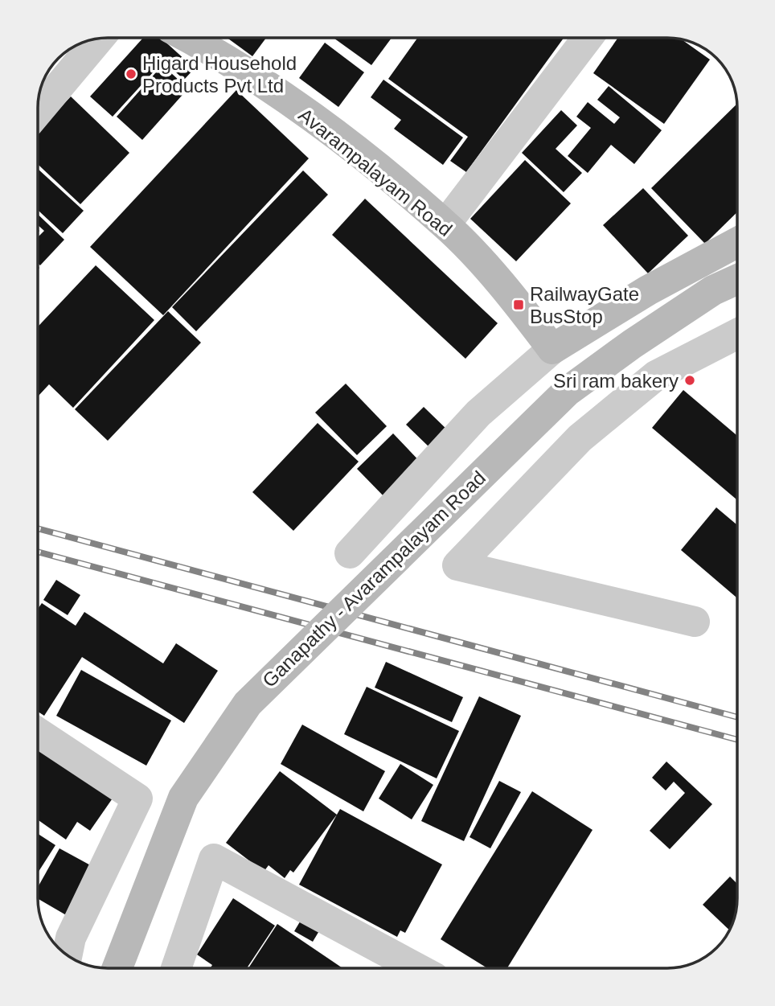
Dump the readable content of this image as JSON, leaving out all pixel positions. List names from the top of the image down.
{
  "streets": {
    "main road": ["Avarampalayam Road", "Ganapathy - Avarampalayam Road"]
  },
  "places": {
    "other": ["Higard Household Products Pvt Ltd", "Sri ram bakery"],
    "transit": ["RailwayGate BusStop"]
  }
}
